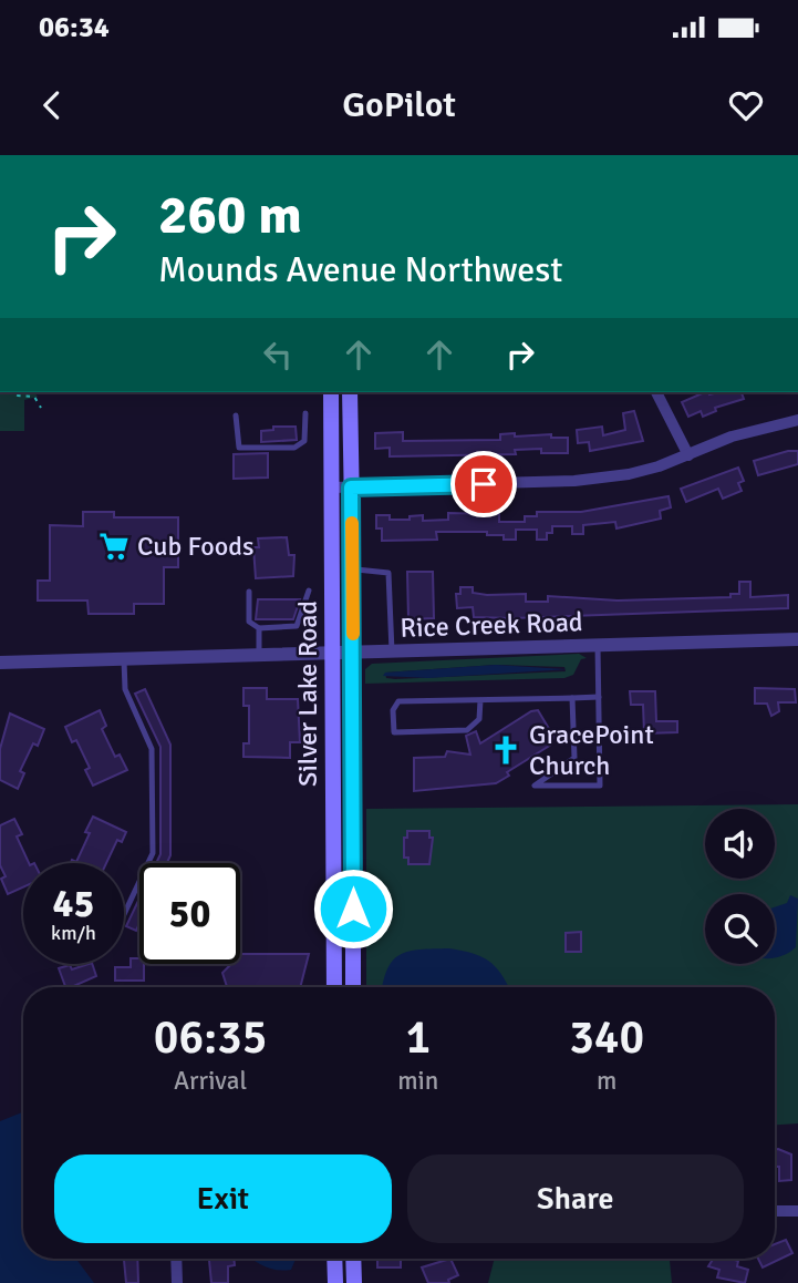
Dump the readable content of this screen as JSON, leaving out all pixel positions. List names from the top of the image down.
{
  "streets": {
    "main road": ["Silver Lake Road"],
    "street": ["Rice Creek Road"]
  },
  "crossings": [
    ["Rice Creek Road", "Silver Lake Road"]
  ],
  "places": {
    "supermarket": ["Cub Foods"],
    "church": ["GracePoint Church"]
  },
  "page": {
    "status": "06:34",
    "header": "GoPilot",
    "turn": ["260 m", "Mounds Avenue Northwest"],
    "speed": "45 km/h",
    "limit": "50",
    "eta": [
      "06:35",
      "Arrival",
      "1",
      "min",
      "340",
      "m"
    ],
    "buttons": ["Exit", "Share"]
  }
}
